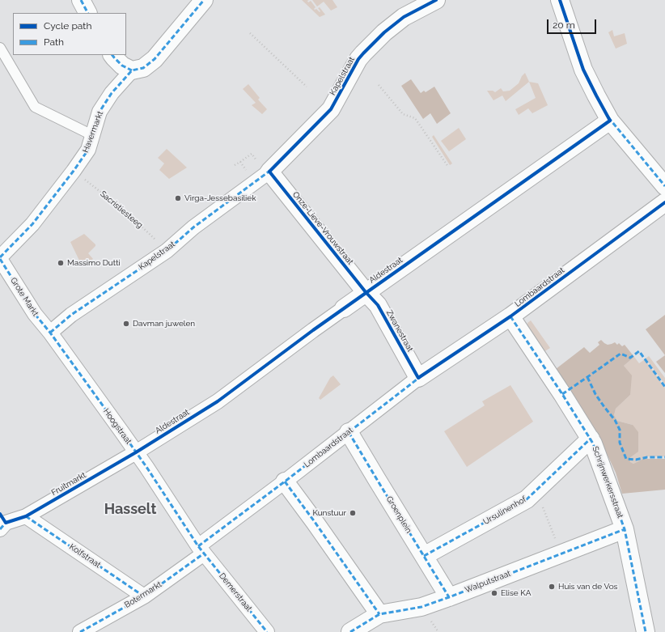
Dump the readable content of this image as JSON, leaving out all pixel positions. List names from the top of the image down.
{
  "streets": {
    "street": [
      "Kapelstraat",
      "Havermarkt",
      "Onze-Lieve-Vrouwstraat",
      "Aldestraat",
      "Lombaardstraat",
      "Grote Markt",
      "Zwanestraat",
      "Hoogstraat",
      "Schrijnwerkersstraat",
      "Fruitmarkt",
      "Ursulinenhof",
      "Groenplein",
      "Kolfstraat",
      "Walputstraat",
      "Demerstraat",
      "Botermarkt"
    ],
    "path": ["Sacristiesteeg"]
  },
  "crossings": [
    ["Kapelstraat", "Sacristiesteeg"],
    ["Kapelstraat", "Onze-Lieve-Vrouwstraat"],
    ["Kapelstraat", "Grote Markt"],
    ["Kapelstraat", "Hoogstraat"],
    ["Havermarkt", "Sacristiesteeg"],
    ["Havermarkt", "Grote Markt"],
    ["Onze-Lieve-Vrouwstraat", "Aldestraat"],
    ["Onze-Lieve-Vrouwstraat", "Zwanestraat"],
    ["Aldestraat", "Zwanestraat"],
    ["Aldestraat", "Hoogstraat"],
    ["Aldestraat", "Fruitmarkt"],
    ["Lombaardstraat", "Zwanestraat"],
    ["Lombaardstraat", "Hoogstraat"],
    ["Lombaardstraat", "Schrijnwerkersstraat"],
    ["Lombaardstraat", "Groenplein"],
    ["Lombaardstraat", "Demerstraat"],
    ["Lombaardstraat", "Botermarkt"],
    ["Grote Markt", "Hoogstraat"],
    ["Hoogstraat", "Fruitmarkt"],
    ["Hoogstraat", "Demerstraat"],
    ["Hoogstraat", "Botermarkt"],
    ["Schrijnwerkersstraat", "Ursulinenhof"],
    ["Schrijnwerkersstraat", "Walputstraat"],
    ["Fruitmarkt", "Kolfstraat"],
    ["Ursulinenhof", "Groenplein"],
    ["Groenplein", "Walputstraat"],
    ["Kolfstraat", "Botermarkt"],
    ["Demerstraat", "Botermarkt"]
  ],
  "districts": ["Hasselt"],
  "places": [
    "Virga-Jessebasiliek",
    "Massimo Dutti",
    "Davman juwelen",
    "Kunstuur",
    "Huis van de Vos",
    "Elise KA"
  ],
  "legend": ["Cycle path", "Path"],
  "scale_bar": "20 m"
}
